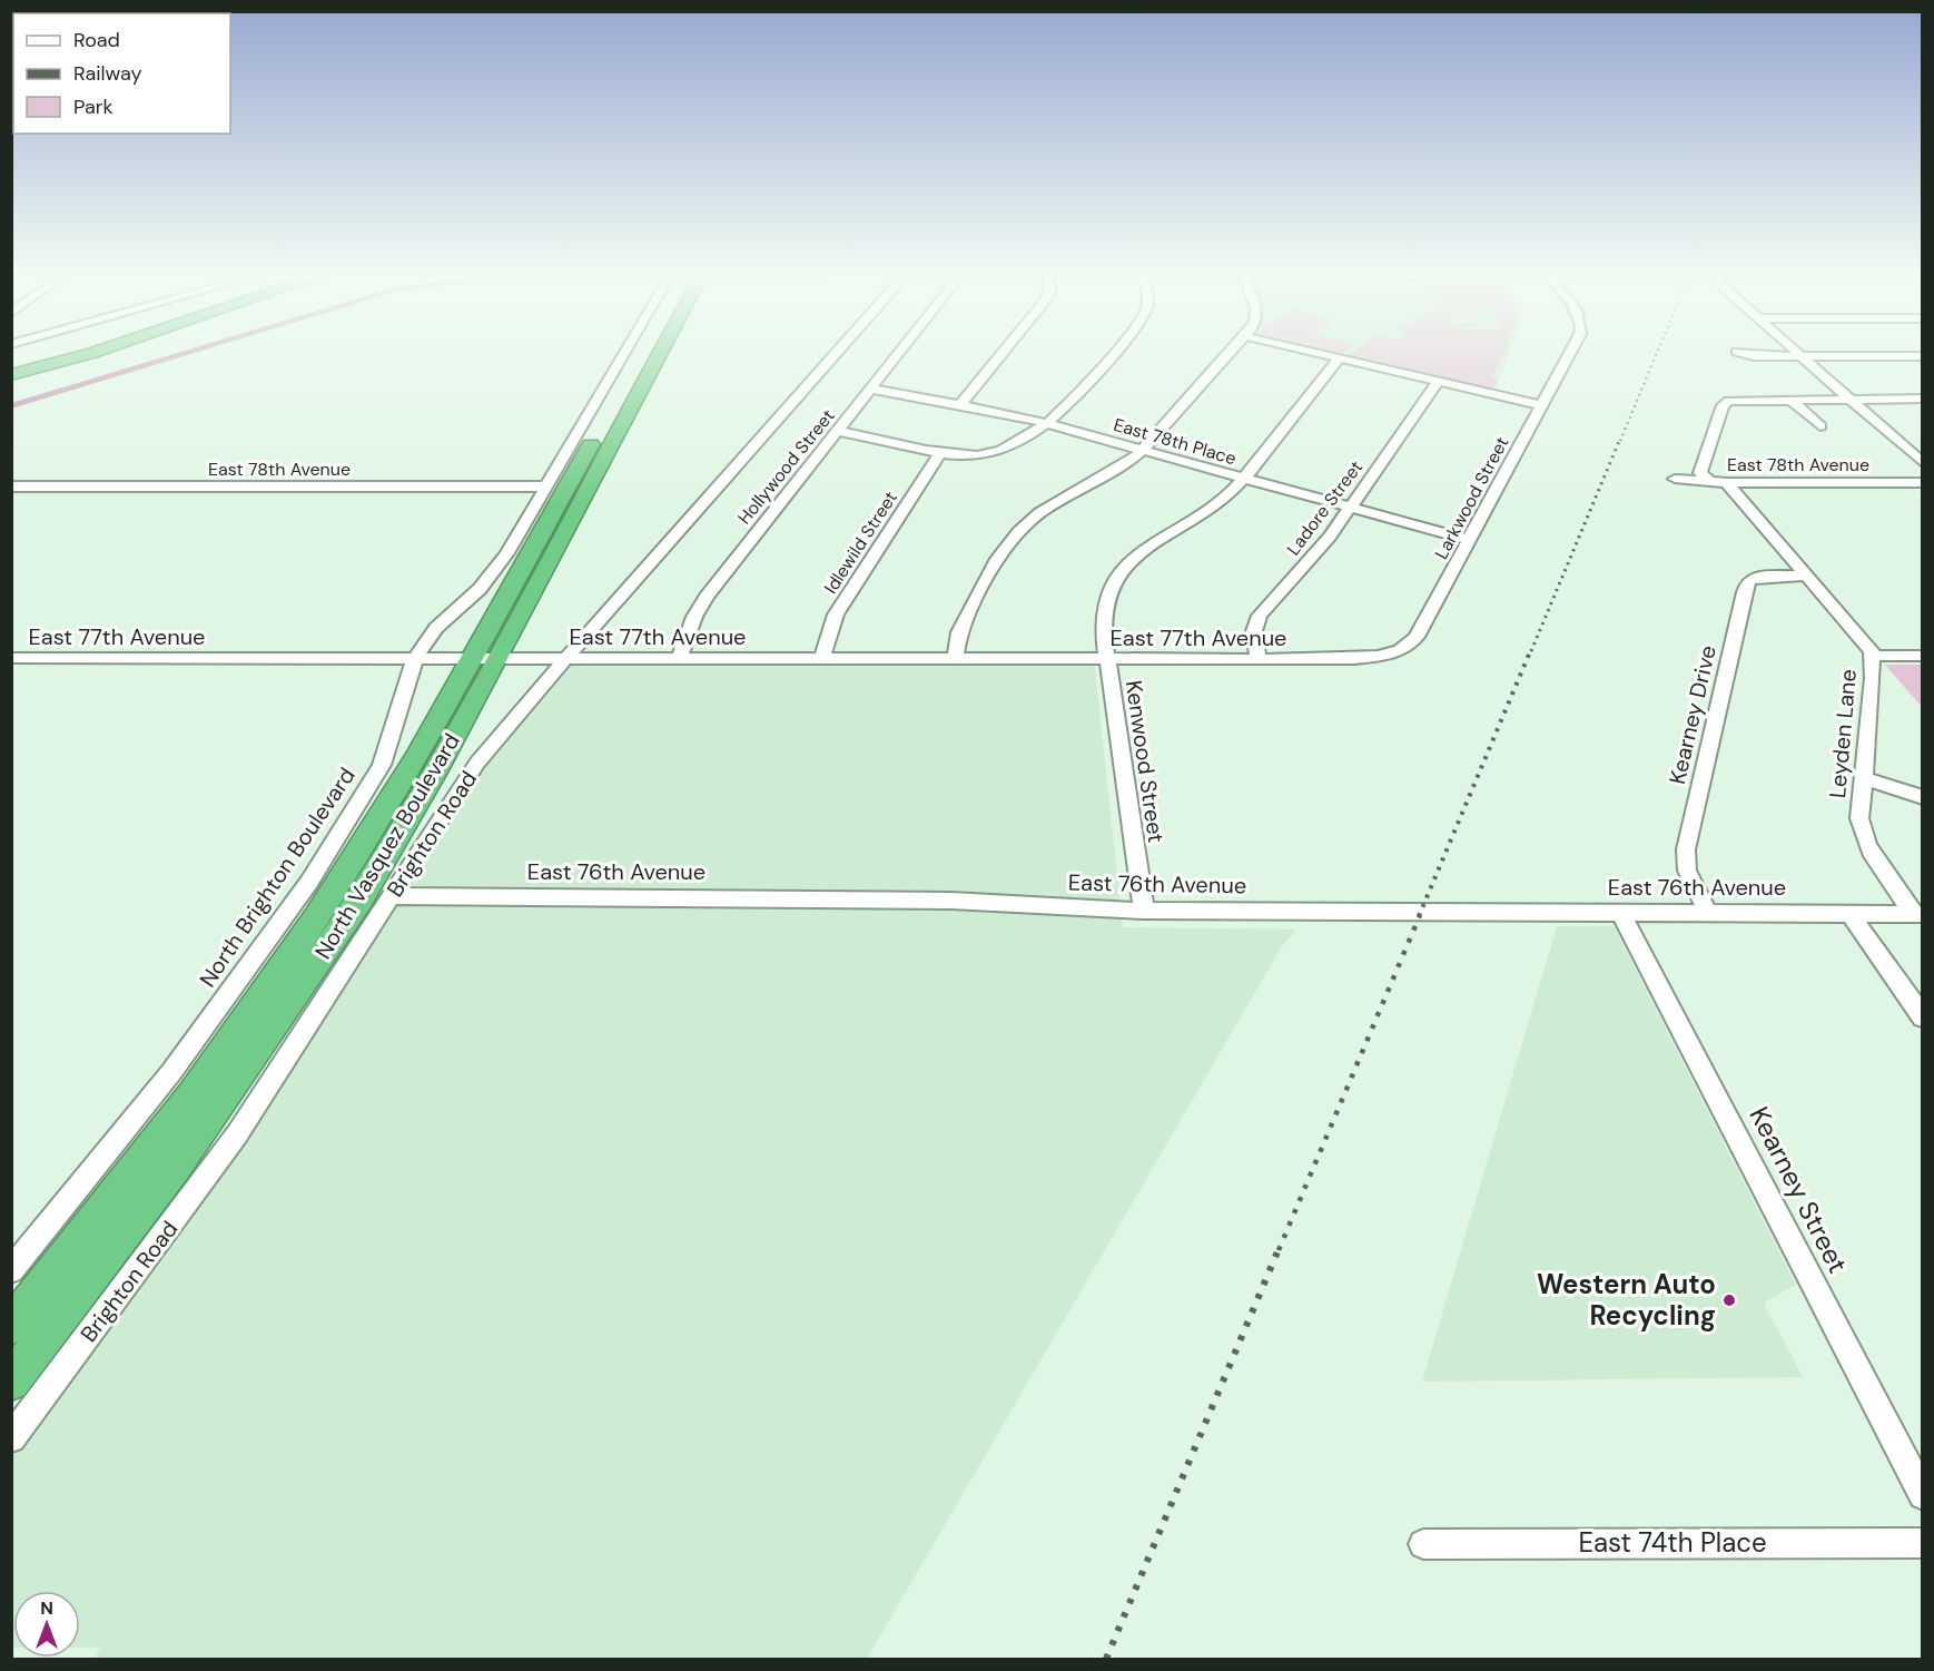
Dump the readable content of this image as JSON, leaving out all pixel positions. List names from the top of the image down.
{
  "streets": {
    "highway": ["North Vasquez Boulevard"],
    "street": [
      "East 78th Place",
      "East 78th Avenue",
      "Hollywood Street",
      "Larkwood Street",
      "Ladore Street",
      "Idlewild Street",
      "East 77th Avenue",
      "Kearney Drive",
      "Leyden Lane",
      "Kenwood Street",
      "Brighton Road",
      "East 76th Avenue",
      "North Brighton Boulevard",
      "Kearney Street",
      "East 74th Place"
    ]
  },
  "crossings": [
    ["East 78th Place", "Hollywood Street"],
    ["East 78th Place", "Larkwood Street"],
    ["East 78th Place", "Ladore Street"],
    ["East 78th Place", "Kenwood Street"],
    ["East 78th Avenue", "Leyden Lane"],
    ["East 78th Avenue", "North Brighton Boulevard"],
    ["Hollywood Street", "East 77th Avenue"],
    ["Larkwood Street", "East 77th Avenue"],
    ["Ladore Street", "East 77th Avenue"],
    ["Idlewild Street", "East 77th Avenue"],
    ["East 77th Avenue", "Kenwood Street"],
    ["East 77th Avenue", "Brighton Road"],
    ["East 77th Avenue", "North Vasquez Boulevard"],
    ["East 77th Avenue", "North Brighton Boulevard"],
    ["Kearney Drive", "Leyden Lane"],
    ["Kearney Drive", "East 76th Avenue"],
    ["Leyden Lane", "East 76th Avenue"],
    ["Kenwood Street", "East 76th Avenue"],
    ["Brighton Road", "East 76th Avenue"],
    ["East 76th Avenue", "Kearney Street"]
  ],
  "places": ["Western Auto Recycling"],
  "legend": ["Road", "Railway", "Park"],
  "north": "top"
}
